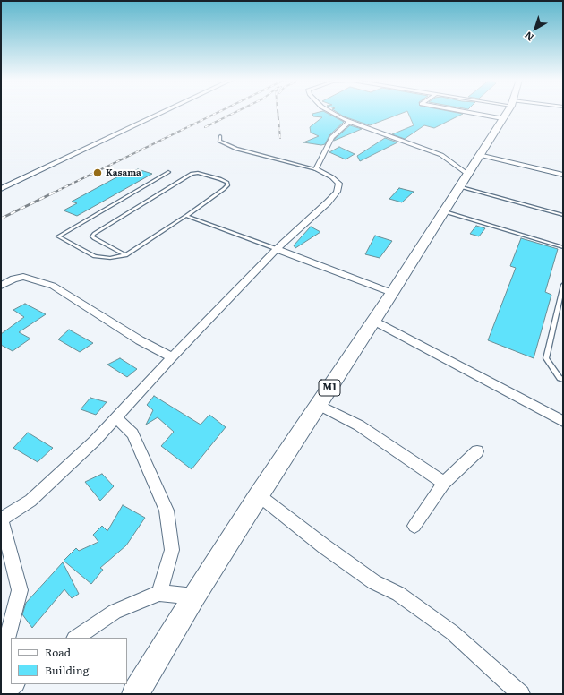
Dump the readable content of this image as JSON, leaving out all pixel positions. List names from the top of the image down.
{
  "streets": {
    "main road": ["M1"]
  },
  "places": ["Kasama"],
  "legend": ["Road", "Building"],
  "north": "bottom left"
}
